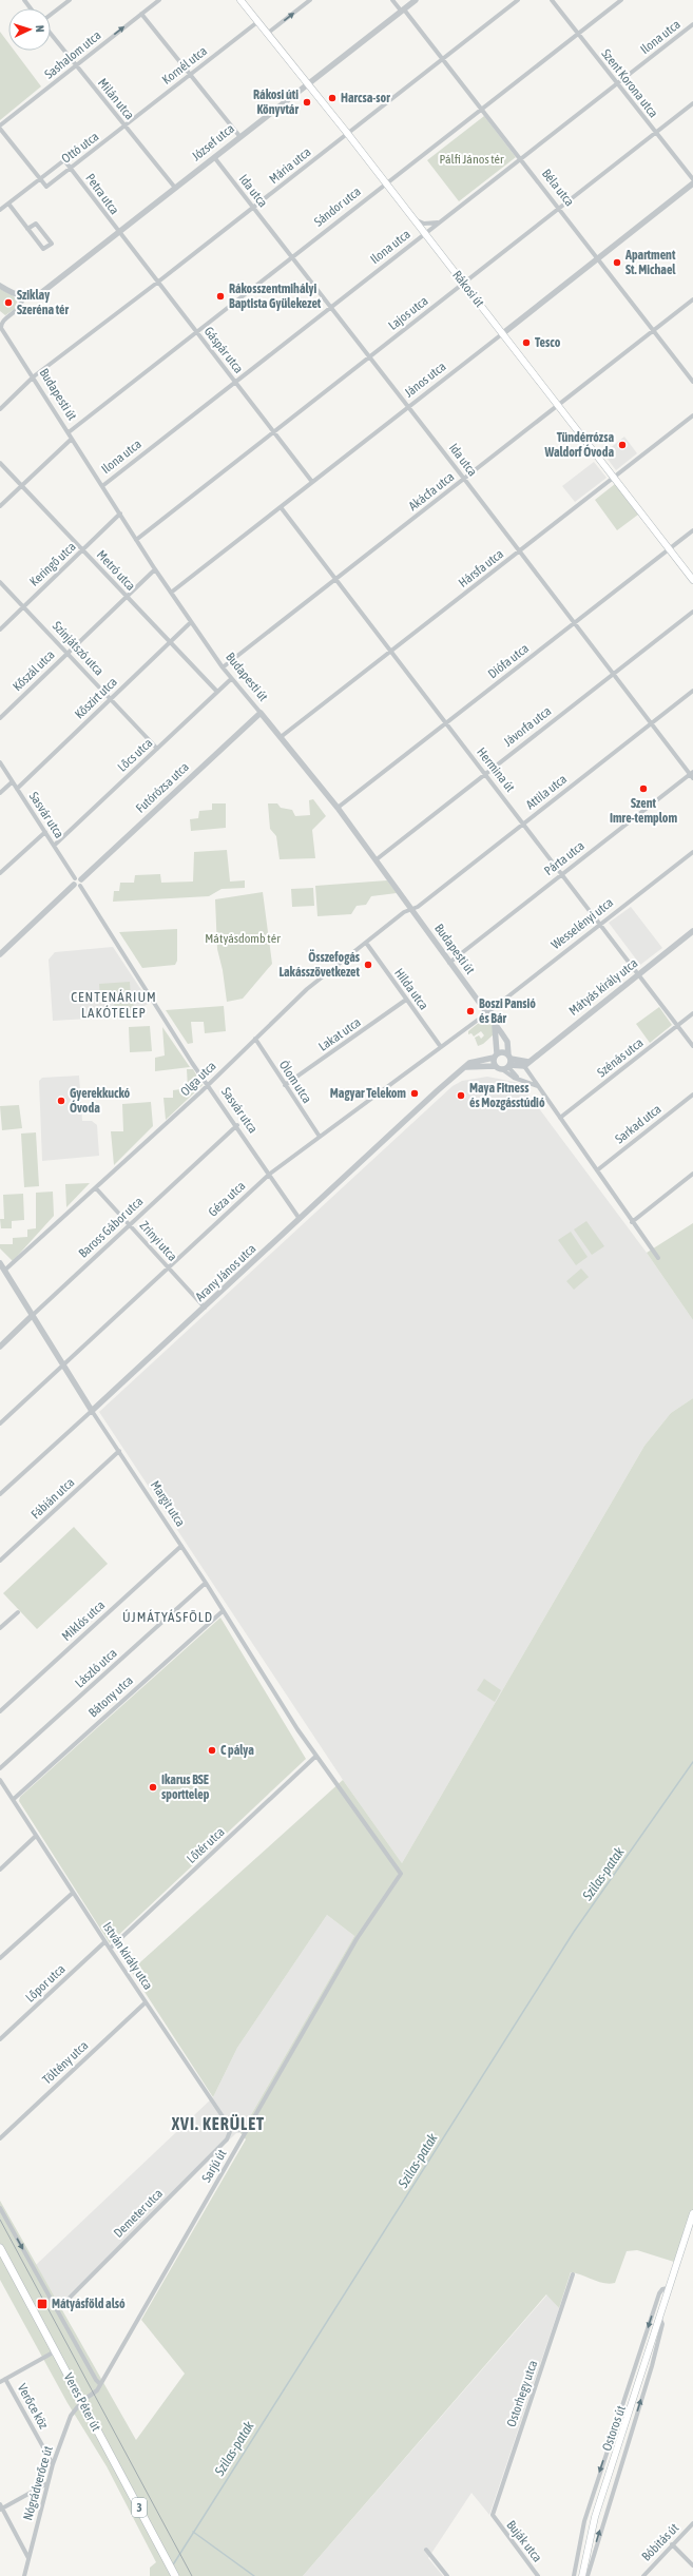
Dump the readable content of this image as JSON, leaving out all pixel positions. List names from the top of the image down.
{
  "streets": {
    "main road": [
      "Rákosi út",
      "Veres Péter út",
      "Ostoros út",
      "3"
    ],
    "street": [
      "Ilona utca",
      "Sashalom utca",
      "Kornél utca",
      "Szent Korona utca",
      "Milán utca",
      "József utca",
      "Ottó utca",
      "Mária utca",
      "Béla utca",
      "Ida utca",
      "Petra utca",
      "Sándor utca",
      "Lajos utca",
      "Gáspár utca",
      "János utca",
      "Budapesti út",
      "Akácfa utca",
      "Keringő utca",
      "Hársfa utca",
      "Metró utca",
      "Színjátszó utca",
      "Diófa utca",
      "Kőszál utca",
      "Kőszirt utca",
      "Jávorfa utca",
      "Lőcs utca",
      "Hermina út",
      "Futórózsa utca",
      "Attila utca",
      "Sasvár utca",
      "Párta utca",
      "Wesselényi utca",
      "Mátyás király utca",
      "Hilda utca",
      "Lakat utca",
      "Szénás utca",
      "Olga utca",
      "Ólom utca",
      "Sarkad utca",
      "Géza utca",
      "Baross Gábor utca",
      "Zrínyi utca",
      "Arany János utca",
      "Fábián utca",
      "Margit utca",
      "Miklós utca",
      "László utca",
      "Bátony utca",
      "Lőtér utca",
      "István király utca",
      "Lőpor utca",
      "Töltény utca",
      "Sarjú út",
      "Demeter utca",
      "Ostorhegy utca",
      "Verőce köz",
      "Nógrádverőce út",
      "Buják utca",
      "Bóbitás út"
    ]
  },
  "crossings": [
    ["Ilona utca", "Szent Korona utca"],
    ["Ilona utca", "Béla utca"],
    ["Ilona utca", "Ida utca"],
    ["Ilona utca", "Rákosi út"],
    ["Ilona utca", "Gáspár utca"],
    ["Ilona utca", "Budapesti út"],
    ["Sashalom utca", "Milán utca"],
    ["Kornél utca", "Milán utca"],
    ["Kornél utca", "Ottó utca"],
    ["Kornél utca", "Rákosi út"],
    ["Szent Korona utca", "Sándor utca"],
    ["Szent Korona utca", "Lajos utca"],
    ["Milán utca", "József utca"],
    ["Milán utca", "Ottó utca"],
    ["József utca", "Béla utca"],
    ["József utca", "Ida utca"],
    ["József utca", "Petra utca"],
    ["József utca", "Rákosi út"],
    ["József utca", "Gáspár utca"],
    ["József utca", "Budapesti út"],
    ["Ottó utca", "Petra utca"],
    ["Mária utca", "Béla utca"],
    ["Mária utca", "Ida utca"],
    ["Mária utca", "Rákosi út"],
    ["Mária utca", "Gáspár utca"],
    ["Mária utca", "Budapesti út"],
    ["Béla utca", "Sándor utca"],
    ["Béla utca", "Lajos utca"],
    ["Béla utca", "János utca"],
    ["Béla utca", "Akácfa utca"],
    ["Ida utca", "Sándor utca"],
    ["Ida utca", "Lajos utca"],
    ["Ida utca", "János utca"],
    ["Ida utca", "Akácfa utca"],
    ["Ida utca", "Hársfa utca"],
    ["Ida utca", "Diófa utca"],
    ["Ida utca", "Jávorfa utca"],
    ["Ida utca", "Attila utca"],
    ["Ida utca", "Párta utca"],
    ["Petra utca", "Gáspár utca"],
    ["Sándor utca", "Rákosi út"],
    ["Sándor utca", "Gáspár utca"],
    ["Sándor utca", "Budapesti út"],
    ["Rákosi út", "Lajos utca"],
    ["Rákosi út", "János utca"],
    ["Rákosi út", "Akácfa utca"],
    ["Rákosi út", "Hársfa utca"],
    ["Rákosi út", "Diófa utca"],
    ["Lajos utca", "Gáspár utca"],
    ["Lajos utca", "Budapesti út"],
    ["Gáspár utca", "János utca"],
    ["János utca", "Budapesti út"],
    ["János utca", "Hermina út"],
    ["Budapesti út", "Akácfa utca"],
    ["Budapesti út", "Keringő utca"],
    ["Budapesti út", "Hársfa utca"],
    ["Budapesti út", "Diófa utca"],
    ["Budapesti út", "Kőszál utca"],
    ["Budapesti út", "Kőszirt utca"],
    ["Budapesti út", "Jávorfa utca"],
    ["Budapesti út", "Lőcs utca"],
    ["Budapesti út", "Futórózsa utca"],
    ["Budapesti út", "Attila utca"],
    ["Budapesti út", "Párta utca"],
    ["Budapesti út", "Wesselényi utca"],
    ["Budapesti út", "Olga utca"],
    ["Budapesti út", "Géza utca"],
    ["Budapesti út", "Arany János utca"],
    ["Akácfa utca", "Hermina út"],
    ["Keringő utca", "Metró utca"],
    ["Keringő utca", "Színjátszó utca"],
    ["Hársfa utca", "Hermina út"],
    ["Metró utca", "Kőszál utca"],
    ["Metró utca", "Kőszirt utca"],
    ["Metró utca", "Lőcs utca"],
    ["Színjátszó utca", "Kőszál utca"],
    ["Színjátszó utca", "Kőszirt utca"],
    ["Színjátszó utca", "Lőcs utca"],
    ["Diófa utca", "Hermina út"],
    ["Kőszirt utca", "Sasvár utca"],
    ["Jávorfa utca", "Hermina út"],
    ["Lőcs utca", "Sasvár utca"],
    ["Hermina út", "Attila utca"],
    ["Hermina út", "Párta utca"],
    ["Hermina út", "Wesselényi utca"],
    ["Hermina út", "Mátyás király utca"],
    ["Hermina út", "Szénás utca"],
    ["Futórózsa utca", "Sasvár utca"],
    ["Attila utca", "Olga utca"],
    ["Sasvár utca", "Olga utca"],
    ["Sasvár utca", "Géza utca"],
    ["Sasvár utca", "Baross Gábor utca"],
    ["Sasvár utca", "Arany János utca"],
    ["Wesselényi utca", "Géza utca"],
    ["Hilda utca", "Lakat utca"],
    ["Hilda utca", "Olga utca"],
    ["Hilda utca", "Géza utca"],
    ["Lakat utca", "Ólom utca"],
    ["Olga utca", "Ólom utca"],
    ["Olga utca", "Zrínyi utca"],
    ["Olga utca", "Margit utca"],
    ["Ólom utca", "Géza utca"],
    ["Géza utca", "Zrínyi utca"],
    ["Géza utca", "Margit utca"],
    ["Baross Gábor utca", "Zrínyi utca"],
    ["Baross Gábor utca", "Margit utca"],
    ["Zrínyi utca", "Arany János utca"],
    ["Arany János utca", "Margit utca"],
    ["Fábián utca", "Margit utca"],
    ["Margit utca", "Miklós utca"],
    ["Margit utca", "László utca"],
    ["Margit utca", "Bátony utca"],
    ["Margit utca", "Lőtér utca"],
    ["Margit utca", "Sarjú út"],
    ["Bátony utca", "István király utca"],
    ["Lőtér utca", "István király utca"],
    ["István király utca", "Lőpor utca"],
    ["István király utca", "Töltény utca"],
    ["István király utca", "Demeter utca"],
    ["Sarjú út", "Veres Péter út"],
    ["Sarjú út", "Nógrádverőce út"],
    ["Demeter utca", "Veres Péter út"],
    ["Ostorhegy utca", "Buják utca"],
    ["Veres Péter út", "Nógrádverőce út"],
    ["Verőce köz", "Nógrádverőce út"]
  ],
  "one_way": ["Sashalom utca"],
  "districts": ["CENTENÁRIUM LAKÓTELEP", "ÚJMÁTYÁSFÖLD", "XVI. KERÜLET"],
  "water": ["Szilas-patak"],
  "parks": ["Pálfi János tér", "Mátyásdomb tér"],
  "places": {
    "other": [
      "Harcsa-sor",
      "Rákosi úti Könyvtár",
      "Apartment St. Michael",
      "Rákosszentmihályi Baptista Gyülekezet",
      "Sziklay Szeréna tér",
      "Tesco",
      "Tündérrózsa Waldorf Óvoda",
      "Szent Imre-templom",
      "Összefogás Lakásszövetkezet",
      "Boszi Pansió és Bár",
      "Magyar Telekom",
      "Maya Fitness és Mozgásstúdió",
      "Gyerekkuckó Óvoda",
      "C pálya",
      "Ikarus BSE sporttelep"
    ],
    "transit": ["Mátyásföld alsó"]
  },
  "north": "right"
}
